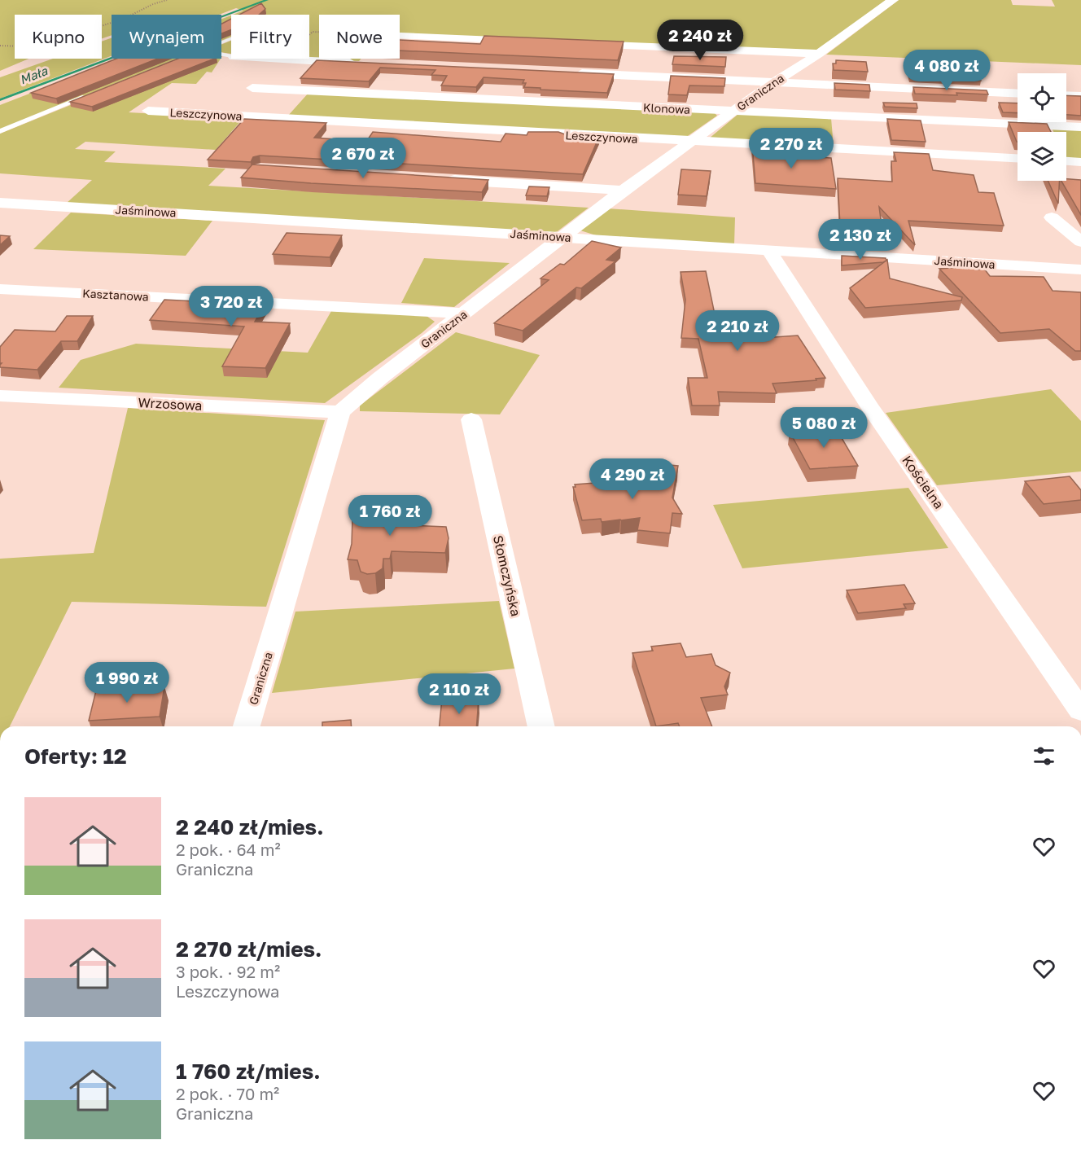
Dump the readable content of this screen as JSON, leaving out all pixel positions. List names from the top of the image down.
{
  "streets": {
    "street": [
      "Graniczna",
      "Klonowa",
      "Leszczynowa",
      "Jaśminowa",
      "Kasztanowa",
      "Wrzosowa",
      "Kościelna",
      "Słomczyńska"
    ]
  },
  "crossings": [
    ["Graniczna", "Klonowa"],
    ["Graniczna", "Leszczynowa"],
    ["Graniczna", "Jaśminowa"],
    ["Graniczna", "Kasztanowa"],
    ["Graniczna", "Wrzosowa"],
    ["Jaśminowa", "Kościelna"]
  ],
  "water": ["Mała"],
  "page": {
    "chip": [
      "Kupno",
      "Wynajem",
      "Filtry",
      "Nowe"
    ],
    "price": [
      "2 240 zł",
      "4 080 zł",
      "2 270 zł",
      "2 670 zł",
      "2 130 zł",
      "3 720 zł",
      "2 210 zł",
      "5 080 zł",
      "4 290 zł",
      "1 760 zł",
      "1 990 zł",
      "2 110 zł"
    ],
    "heading": "Oferty: 12",
    "list": [
      {
        "name": "2 240 zł/mies.",
        "note": "2 pok. · 64 m² · Graniczna"
      },
      {
        "name": "2 270 zł/mies.",
        "note": "3 pok. · 92 m² · Leszczynowa"
      },
      {
        "name": "1 760 zł/mies.",
        "note": "2 pok. · 70 m² · Graniczna"
      }
    ]
  }
}
